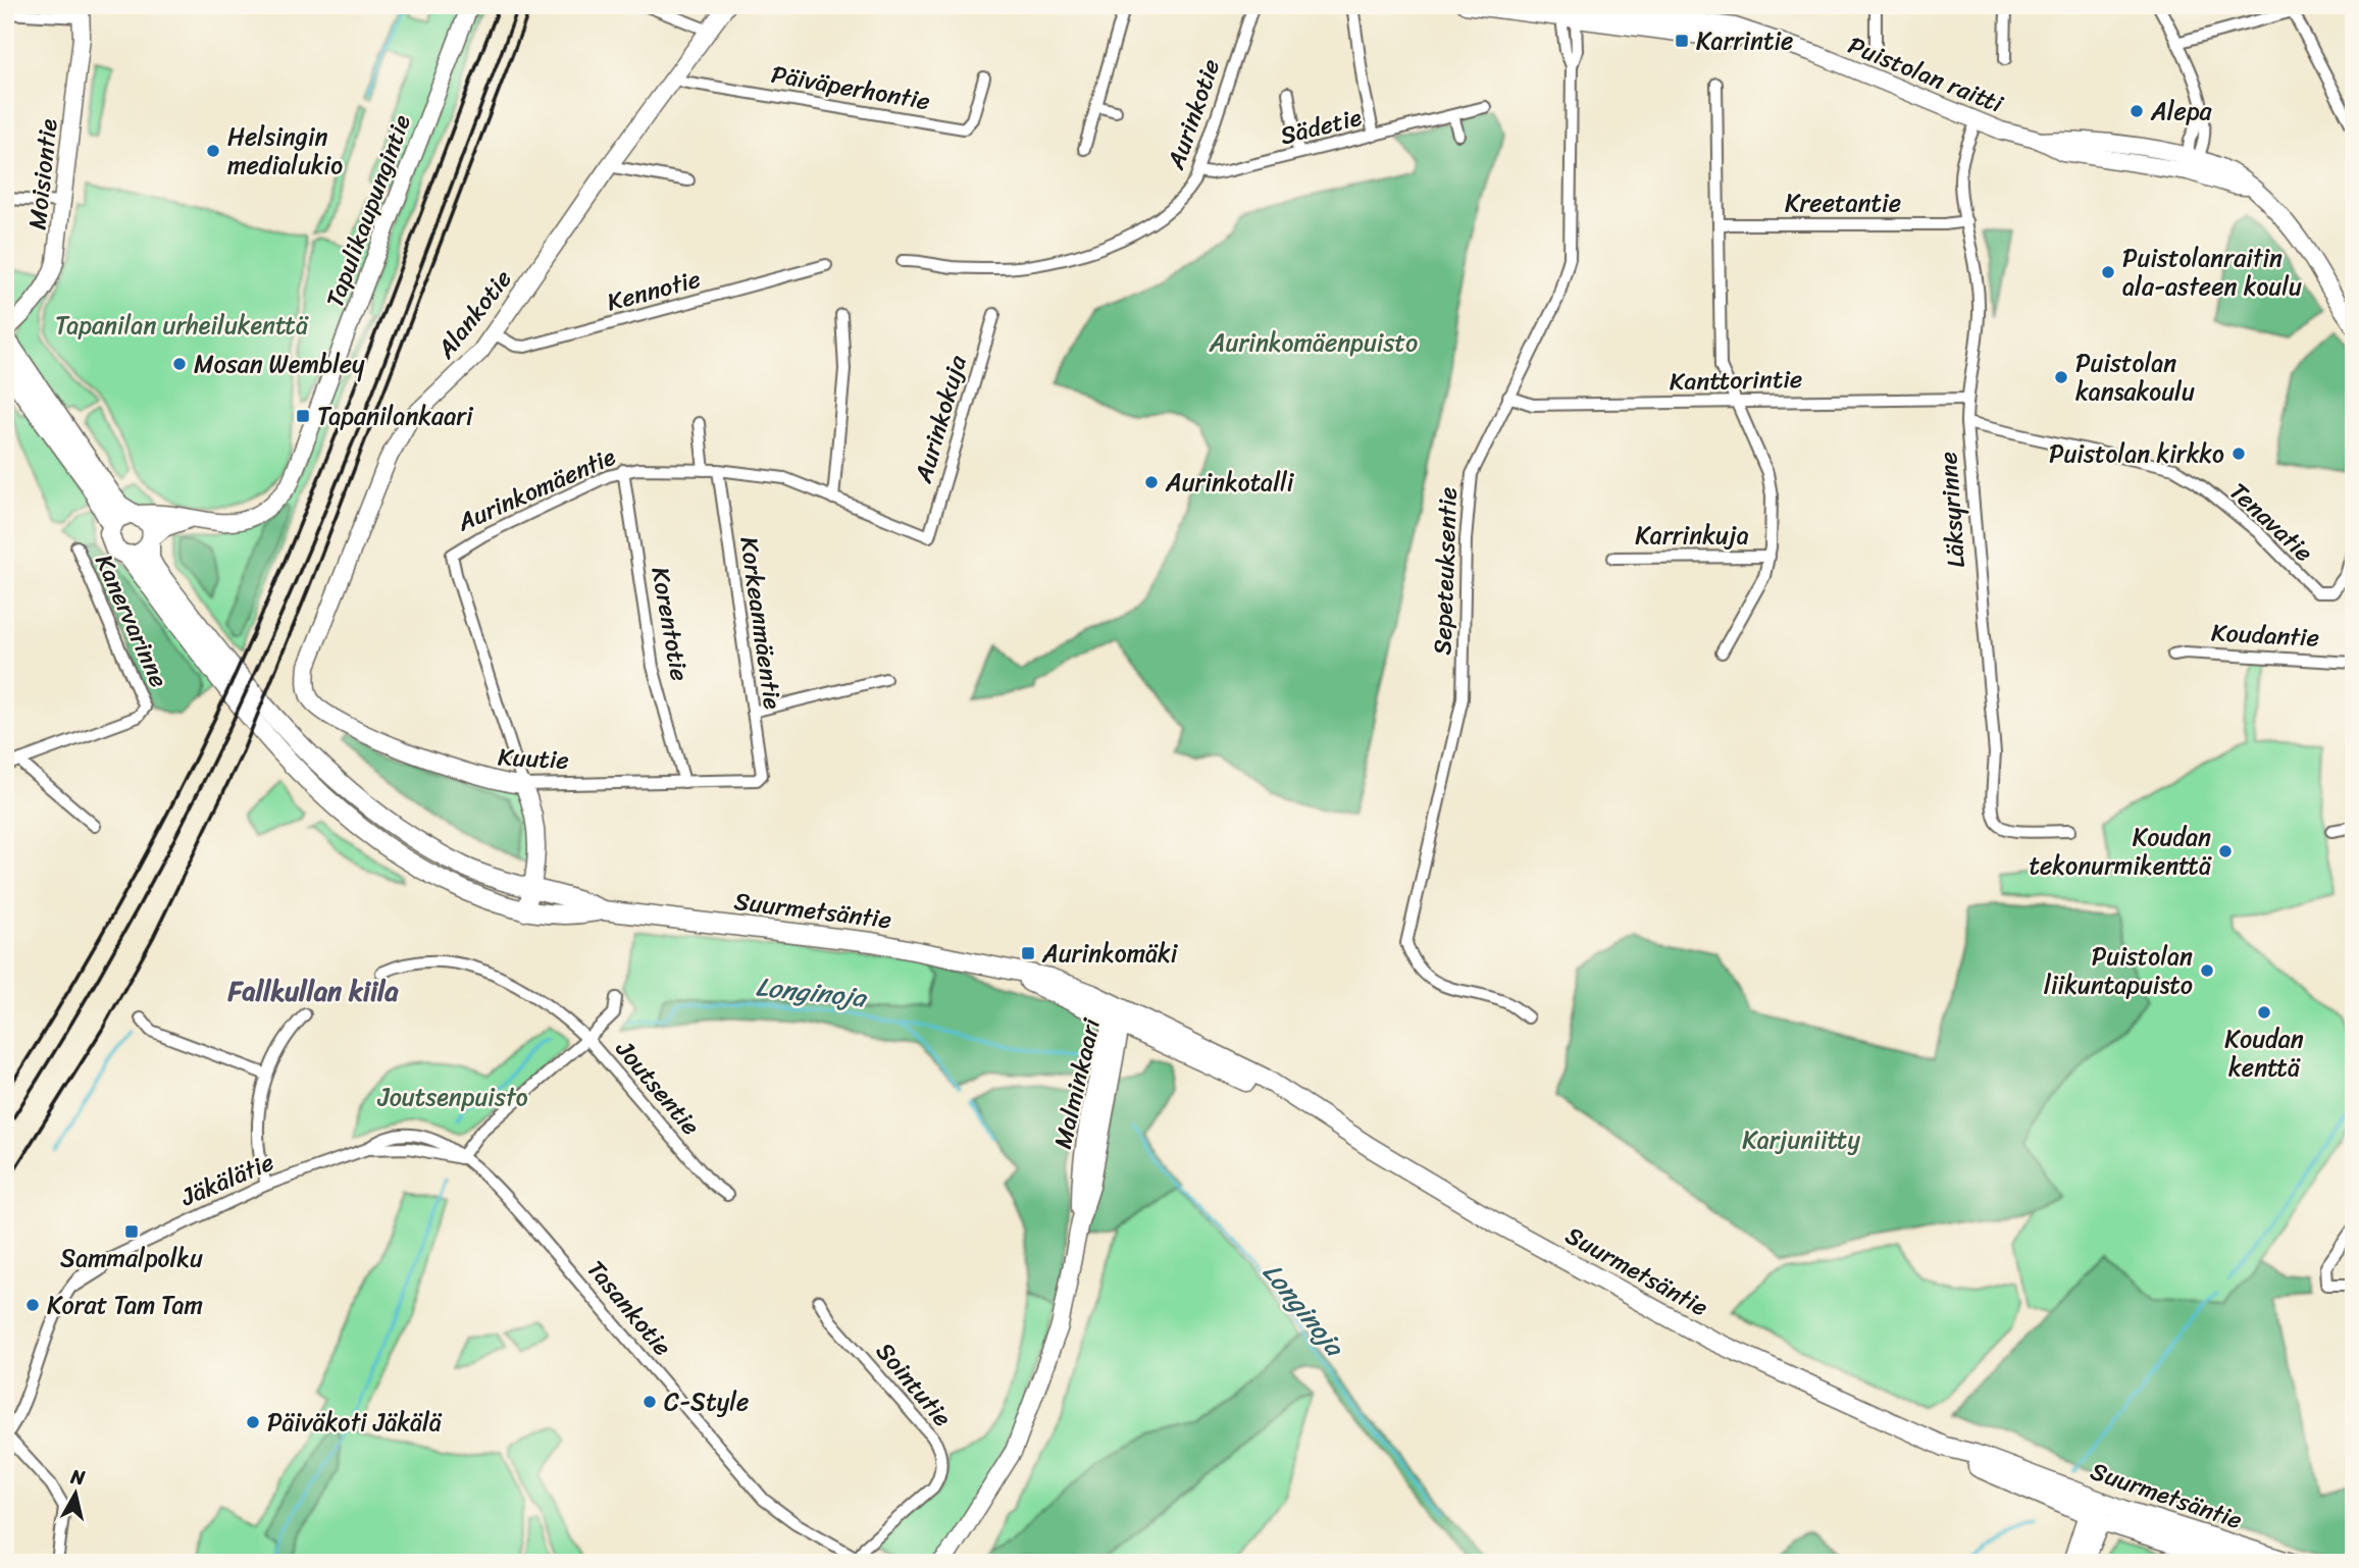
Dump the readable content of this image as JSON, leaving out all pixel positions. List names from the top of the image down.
{
  "streets": {
    "main road": [
      "Puistolan raitti",
      "Moisiontie",
      "Tapulikaupungintie",
      "Alankotie",
      "Kuutie",
      "Suurmetsäntie",
      "Malminkaari"
    ],
    "street": [
      "Päiväperhontie",
      "Aurinkotie",
      "Sädetie",
      "Kreetantie",
      "Kennotie",
      "Kanttorintie",
      "Aurinkokuja",
      "Aurinkomäentie",
      "Läksyrinne",
      "Tenavatie",
      "Karrinkuja",
      "Sepeteuksentie",
      "Kanervarinne",
      "Korkeanmäentie",
      "Korentotie",
      "Koudantie",
      "Joutsentie",
      "Jäkälätie",
      "Tasankotie",
      "Sointutie"
    ]
  },
  "crossings": [
    ["Puistolan raitti", "Läksyrinne"],
    ["Puistolan raitti", "Sepeteuksentie"],
    ["Päiväperhontie", "Alankotie"],
    ["Aurinkotie", "Sädetie"],
    ["Kreetantie", "Läksyrinne"],
    ["Tapulikaupungintie", "Suurmetsäntie"],
    ["Kennotie", "Alankotie"],
    ["Alankotie", "Kuutie"],
    ["Kanttorintie", "Läksyrinne"],
    ["Kanttorintie", "Sepeteuksentie"],
    ["Aurinkokuja", "Aurinkomäentie"],
    ["Aurinkomäentie", "Korkeanmäentie"],
    ["Aurinkomäentie", "Korentotie"],
    ["Aurinkomäentie", "Kuutie"],
    ["Läksyrinne", "Tenavatie"],
    ["Korkeanmäentie", "Kuutie"],
    ["Korentotie", "Kuutie"],
    ["Suurmetsäntie", "Malminkaari"],
    ["Joutsentie", "Jäkälätie"],
    ["Joutsentie", "Tasankotie"],
    ["Jäkälätie", "Tasankotie"],
    ["Tasankotie", "Sointutie"]
  ],
  "districts": ["Fallkullan kiila"],
  "water": ["Longinoja"],
  "parks": [
    "Tapanilan urheilukenttä",
    "Aurinkomäenpuisto",
    "Joutsenpuisto",
    "Karjuniitty"
  ],
  "places": {
    "transit": [
      "Karrintie",
      "Tapanilankaari",
      "Aurinkomäki",
      "Sammalpolku"
    ],
    "other": [
      "Alepa",
      "Helsingin medialukio",
      "Puistolanraitin ala-asteen koulu",
      "Mosan Wembley",
      "Puistolan kansakoulu",
      "Puistolan kirkko",
      "Aurinkotalli",
      "Koudan tekonurmikenttä",
      "Puistolan liikuntapuisto",
      "Koudan kenttä",
      "Korat Tam Tam",
      "C-Style",
      "Päiväkoti Jäkälä"
    ]
  },
  "north": "top"
}
